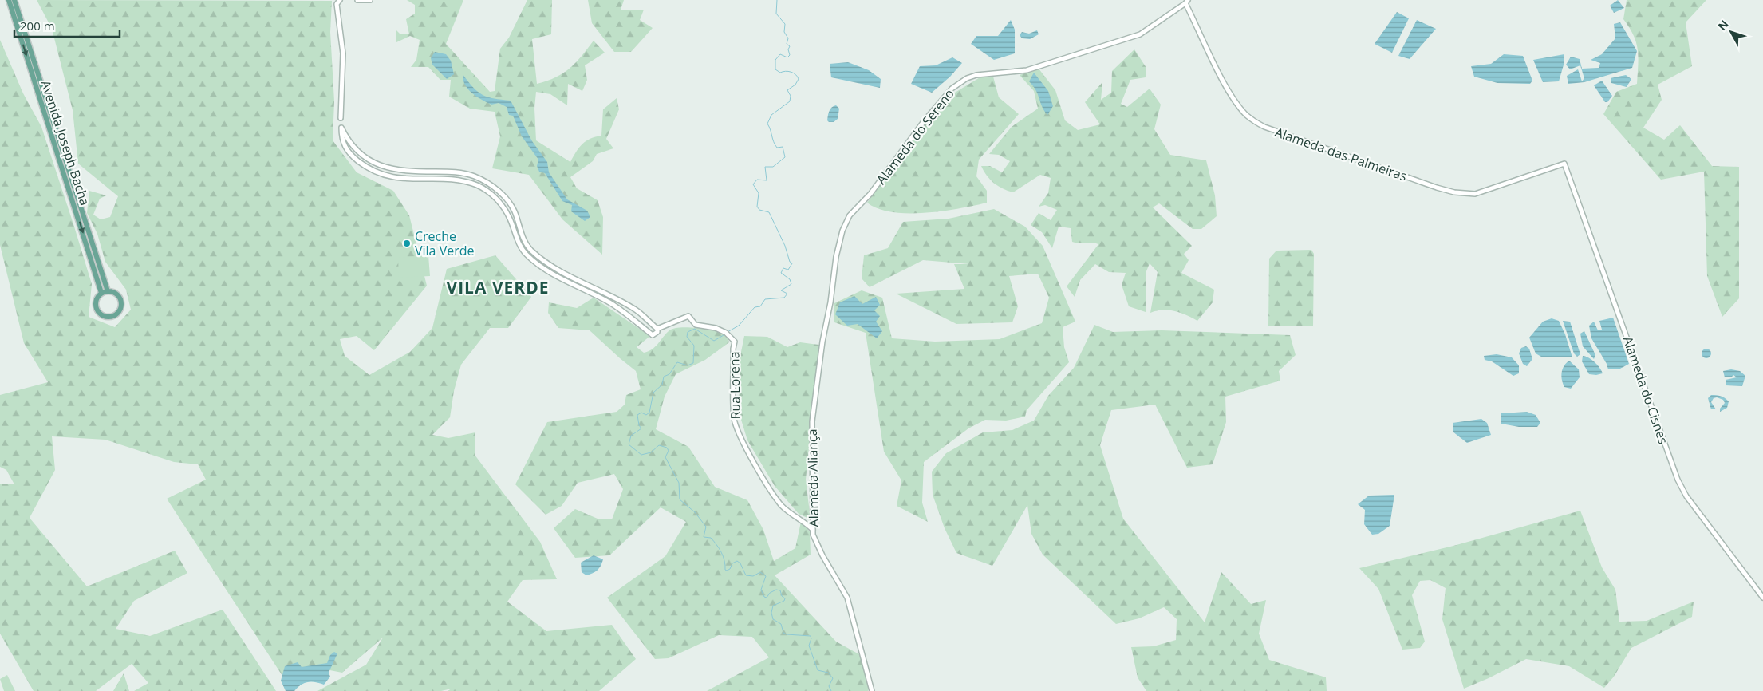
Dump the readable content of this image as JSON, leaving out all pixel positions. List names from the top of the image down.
{
  "streets": {
    "main road": ["Avenida Joseph Bacha"],
    "street": [
      "Alameda do Sereno",
      "Alameda das Palmeiras",
      "Rua Lorena",
      "Alameda do Cisnes",
      "Alameda Aliança"
    ]
  },
  "crossings": [
    ["Alameda do Sereno", "Alameda das Palmeiras"],
    ["Alameda do Sereno", "Alameda Aliança"],
    ["Alameda das Palmeiras", "Alameda do Cisnes"],
    ["Rua Lorena", "Alameda Aliança"]
  ],
  "districts": ["VILA VERDE"],
  "places": ["Creche Vila Verde"],
  "scale_bar": "200 m",
  "north": "top left"
}
